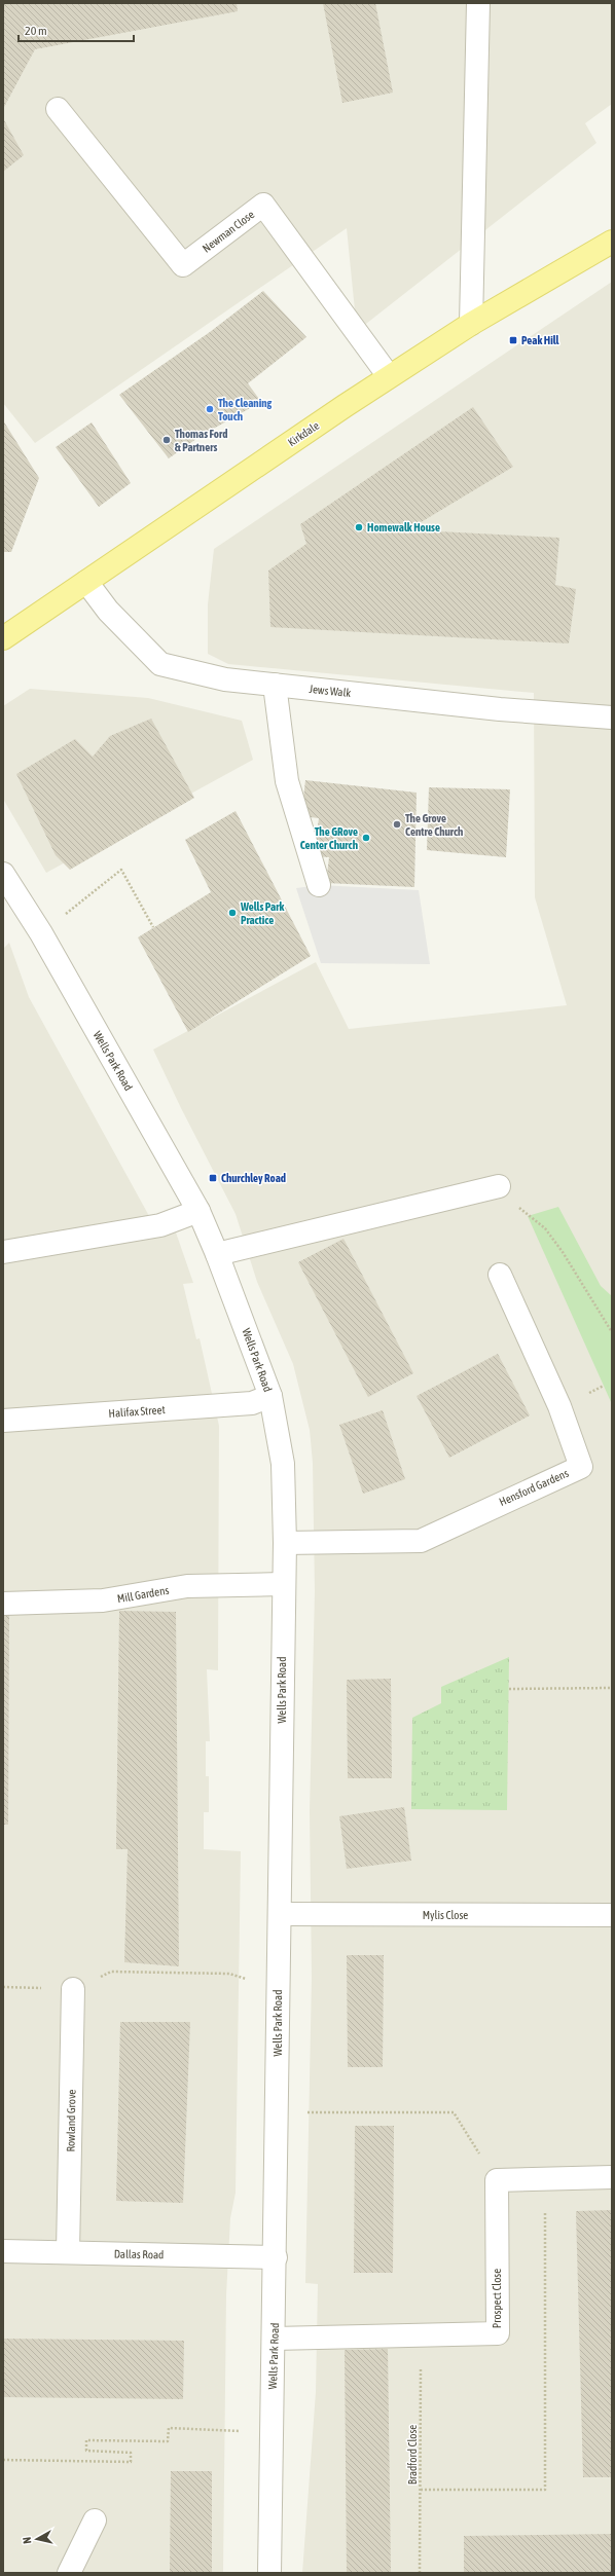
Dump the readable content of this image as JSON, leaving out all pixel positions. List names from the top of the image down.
{
  "streets": {
    "main road": ["Kirkdale"],
    "street": [
      "Newman Close",
      "Jews Walk",
      "Wells Park Road",
      "Halifax Street",
      "Hensford Gardens",
      "Mill Gardens",
      "Mylis Close",
      "Rowland Grove",
      "Dallas Road",
      "Prospect Close"
    ],
    "path": ["Bradford Close"]
  },
  "crossings": [
    ["Newman Close", "Kirkdale"],
    ["Kirkdale", "Jews Walk"],
    ["Wells Park Road", "Halifax Street"],
    ["Wells Park Road", "Hensford Gardens"],
    ["Wells Park Road", "Mill Gardens"],
    ["Wells Park Road", "Mylis Close"],
    ["Wells Park Road", "Dallas Road"],
    ["Wells Park Road", "Prospect Close"],
    ["Rowland Grove", "Dallas Road"],
    ["Prospect Close", "Bradford Close"]
  ],
  "places": {
    "transit": ["Peak Hill", "Churchley Road"],
    "other": [
      "The Cleaning Touch",
      "Thomas Ford & Partners",
      "Homewalk House",
      "The Grove Centre Church",
      "The GRove Center Church",
      "Wells Park Practice"
    ]
  },
  "scale_bar": "20 m",
  "north": "left"
}
